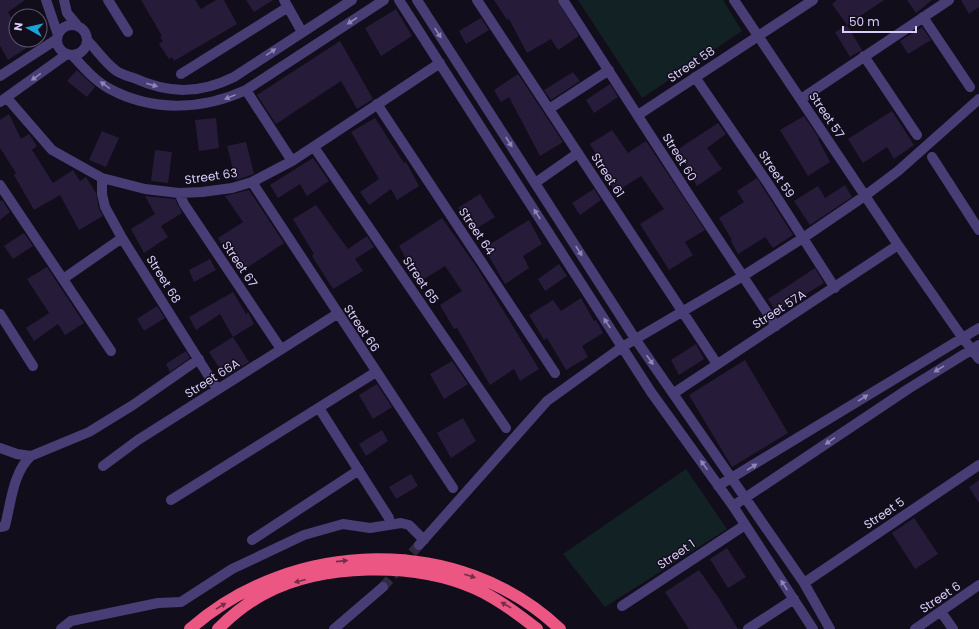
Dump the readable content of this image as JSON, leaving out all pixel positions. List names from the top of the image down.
{
  "streets": {
    "street": [
      "Street 58",
      "Street 57",
      "Street 60",
      "Street 59",
      "Street 61",
      "Street 63",
      "Street 64",
      "Street 67",
      "Street 68",
      "Street 65",
      "Street 57A",
      "Street 66",
      "Street 66A",
      "Street 5",
      "Street 1",
      "Street 6"
    ]
  },
  "crossings": [
    ["Street 58", "Street 57"],
    ["Street 58", "Street 60"],
    ["Street 58", "Street 59"],
    ["Street 57", "Street 57A"],
    ["Street 60", "Street 57A"],
    ["Street 59", "Street 57A"],
    ["Street 61", "Street 57A"],
    ["Street 63", "Street 64"],
    ["Street 63", "Street 67"],
    ["Street 63", "Street 68"],
    ["Street 63", "Street 65"],
    ["Street 63", "Street 66"],
    ["Street 67", "Street 66A"],
    ["Street 68", "Street 66A"],
    ["Street 66", "Street 66A"]
  ],
  "scale_bar": "50 m",
  "north": "left"
}
